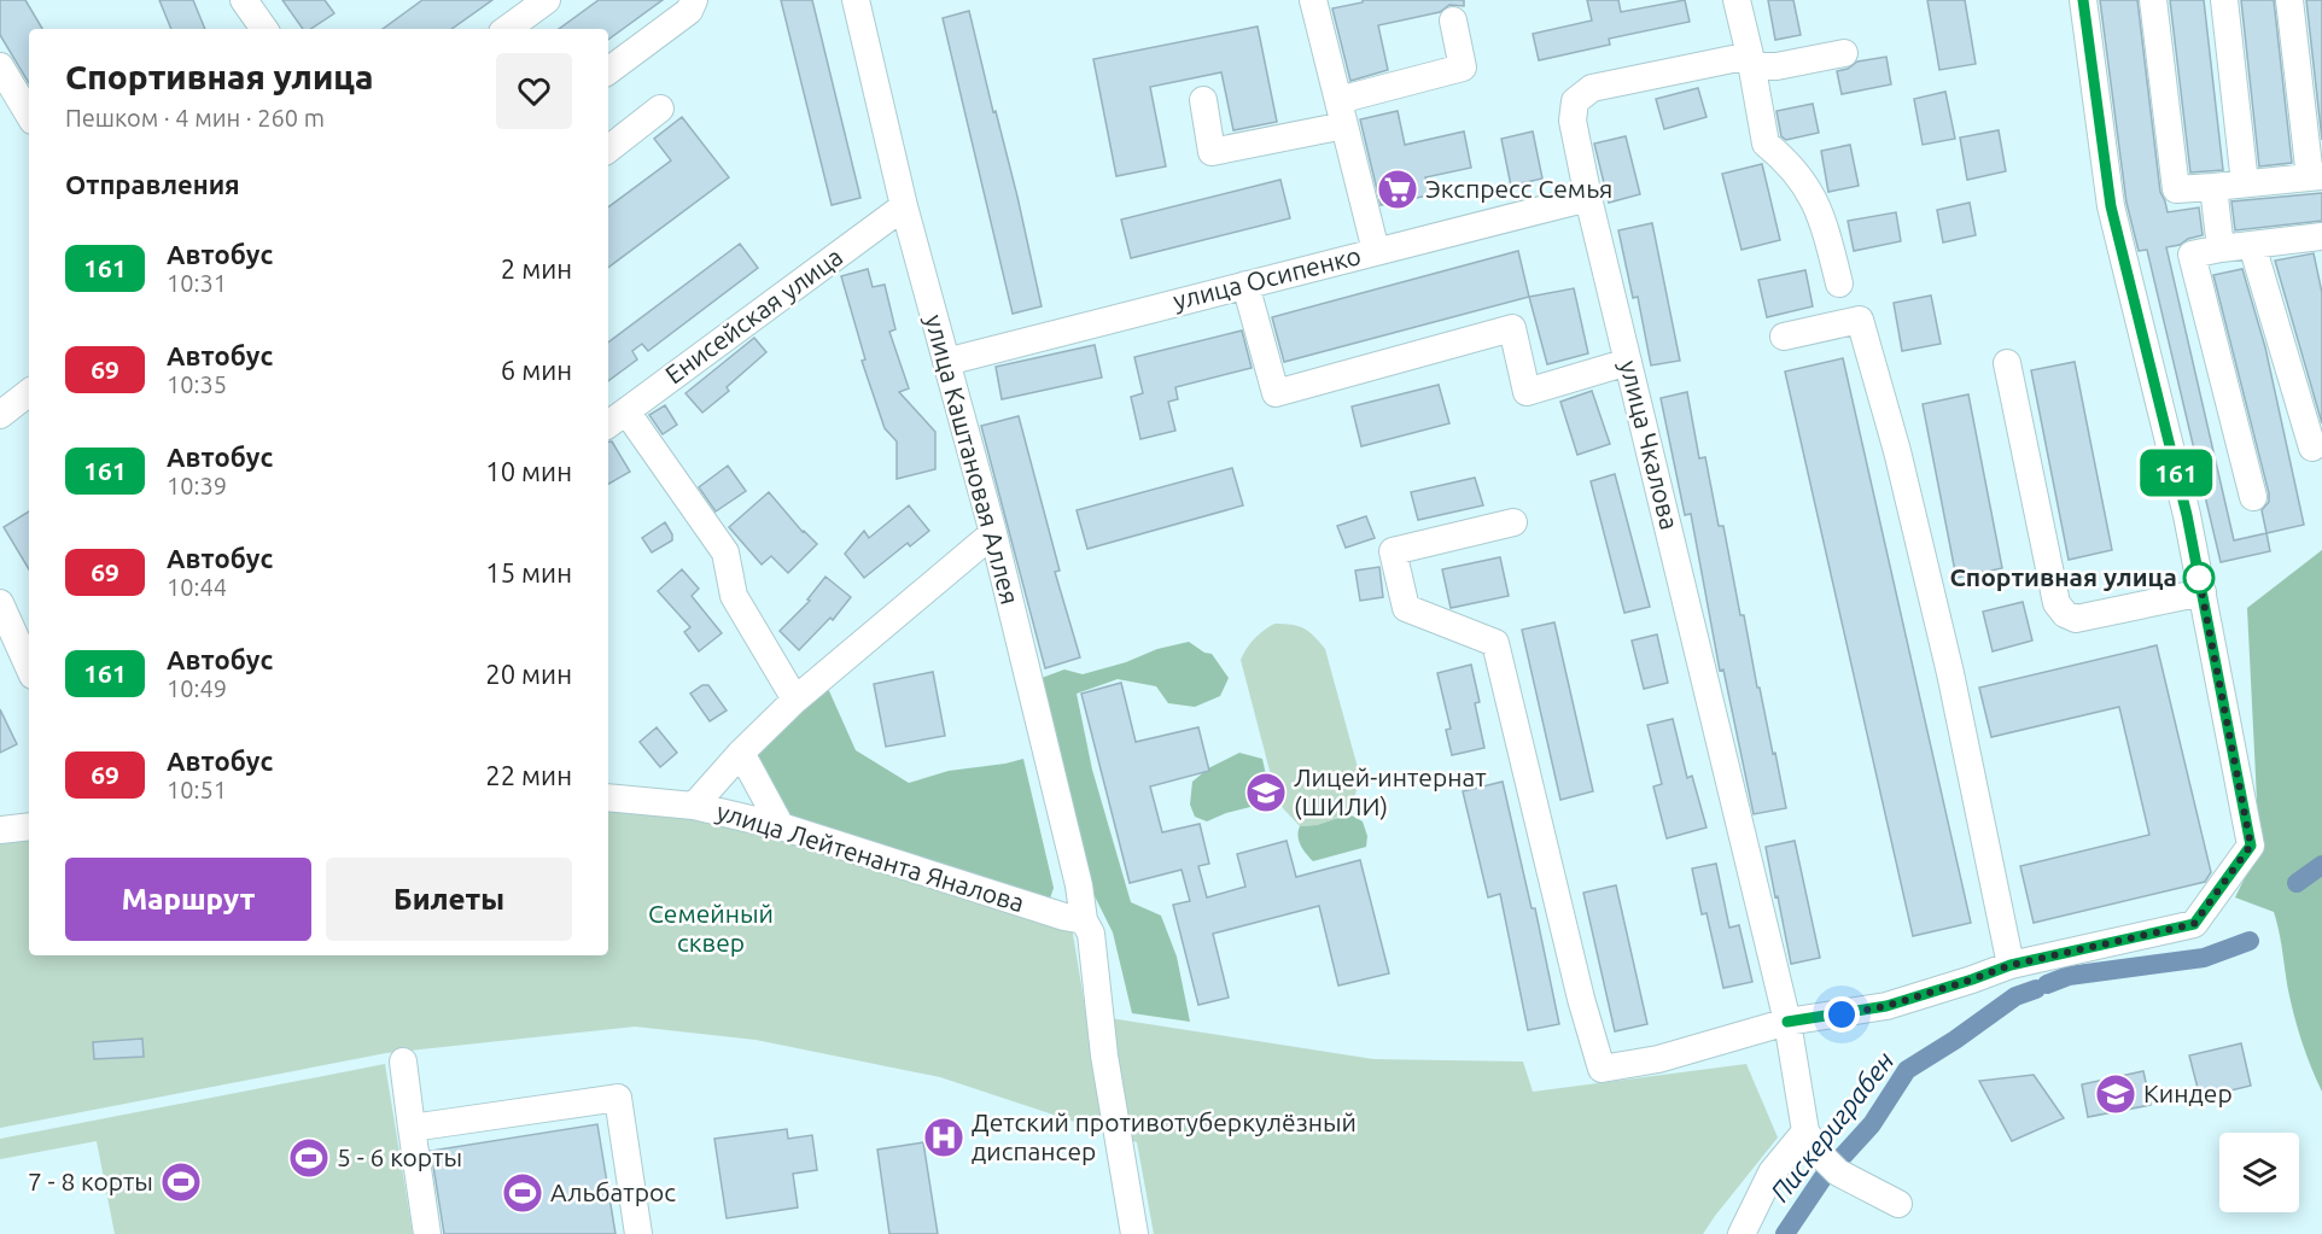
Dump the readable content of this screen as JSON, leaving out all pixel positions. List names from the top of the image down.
{
  "streets": {
    "street": [
      "улица Осипенко",
      "Енисейская улица",
      "улица Чкалова",
      "улица Каштановая Аллея",
      "улица Лейтенанта Яналова"
    ]
  },
  "crossings": [
    ["улица Осипенко", "улица Чкалова"],
    ["улица Осипенко", "улица Каштановая Аллея"],
    ["Енисейская улица", "улица Каштановая Аллея"],
    ["улица Каштановая Аллея", "улица Лейтенанта Яналова"]
  ],
  "water": ["Пискериграбен"],
  "parks": ["Семейный сквер"],
  "places": {
    "supermarket": ["Экспресс Семья"],
    "other": ["Спортивная улица"],
    "school or university": ["Лицей-интернат (ШИЛИ)", "Киндер"],
    "hospital": ["Детский противотуберкулёзный диспансер"],
    "sports": ["5 - 6 корты", "7 - 8 корты", "Альбатрос"]
  },
  "lines": ["bus line 161"],
  "page": {
    "on_map": "161",
    "heading": [
      ["Спортивная улица", "Пешком · 4 мин · 260 m"],
      "Отправления"
    ],
    "list": [
      {
        "mark": "161",
        "name": "Автобус",
        "note": "10:31",
        "value": "2 мин"
      },
      {
        "mark": "69",
        "name": "Автобус",
        "note": "10:35",
        "value": "6 мин"
      },
      {
        "mark": "161",
        "name": "Автобус",
        "note": "10:39",
        "value": "10 мин"
      },
      {
        "mark": "69",
        "name": "Автобус",
        "note": "10:44",
        "value": "15 мин"
      },
      {
        "mark": "161",
        "name": "Автобус",
        "note": "10:49",
        "value": "20 мин"
      },
      {
        "mark": "69",
        "name": "Автобус",
        "note": "10:51",
        "value": "22 мин"
      }
    ],
    "buttons": ["Маршрут", "Билеты"]
  }
}
